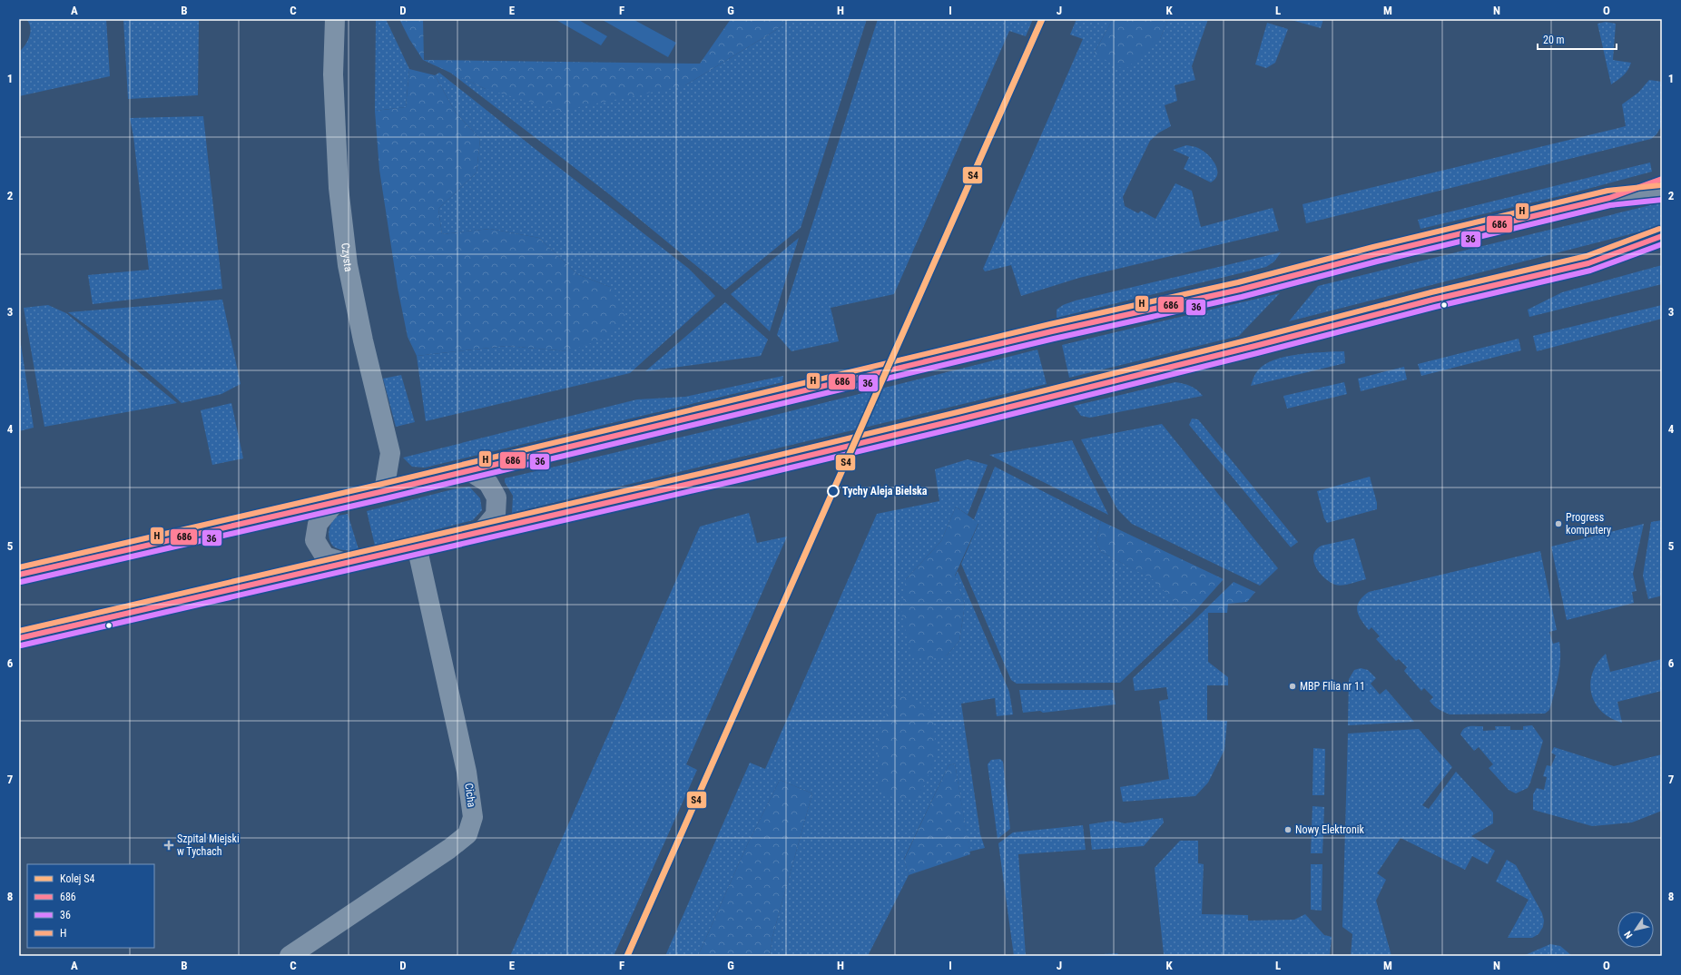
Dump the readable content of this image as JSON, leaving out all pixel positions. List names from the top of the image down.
{
  "streets": {
    "street": ["Czysta", "Cicha"]
  },
  "places": {
    "other": [
      "Tychy Aleja Bielska",
      "Progress komputery",
      "MBP FIlia nr 11",
      "Nowy Elektronik"
    ],
    "health": ["Szpital Miejski w Tychach"]
  },
  "lines": [
    "rail line S4",
    "transit line 686",
    "transit line H",
    "transit line 36"
  ],
  "legend": [
    "Kolej S4",
    "686",
    "36",
    "H"
  ],
  "scale_bar": "20 m",
  "north": "bottom left",
  "grid": {
    "columns": [
      "A",
      "B",
      "C",
      "D",
      "E",
      "F",
      "G",
      "H",
      "I",
      "J",
      "K",
      "L",
      "M",
      "N",
      "O"
    ],
    "rows": [
      "1",
      "2",
      "3",
      "4",
      "5",
      "6",
      "7",
      "8"
    ]
  }
}
